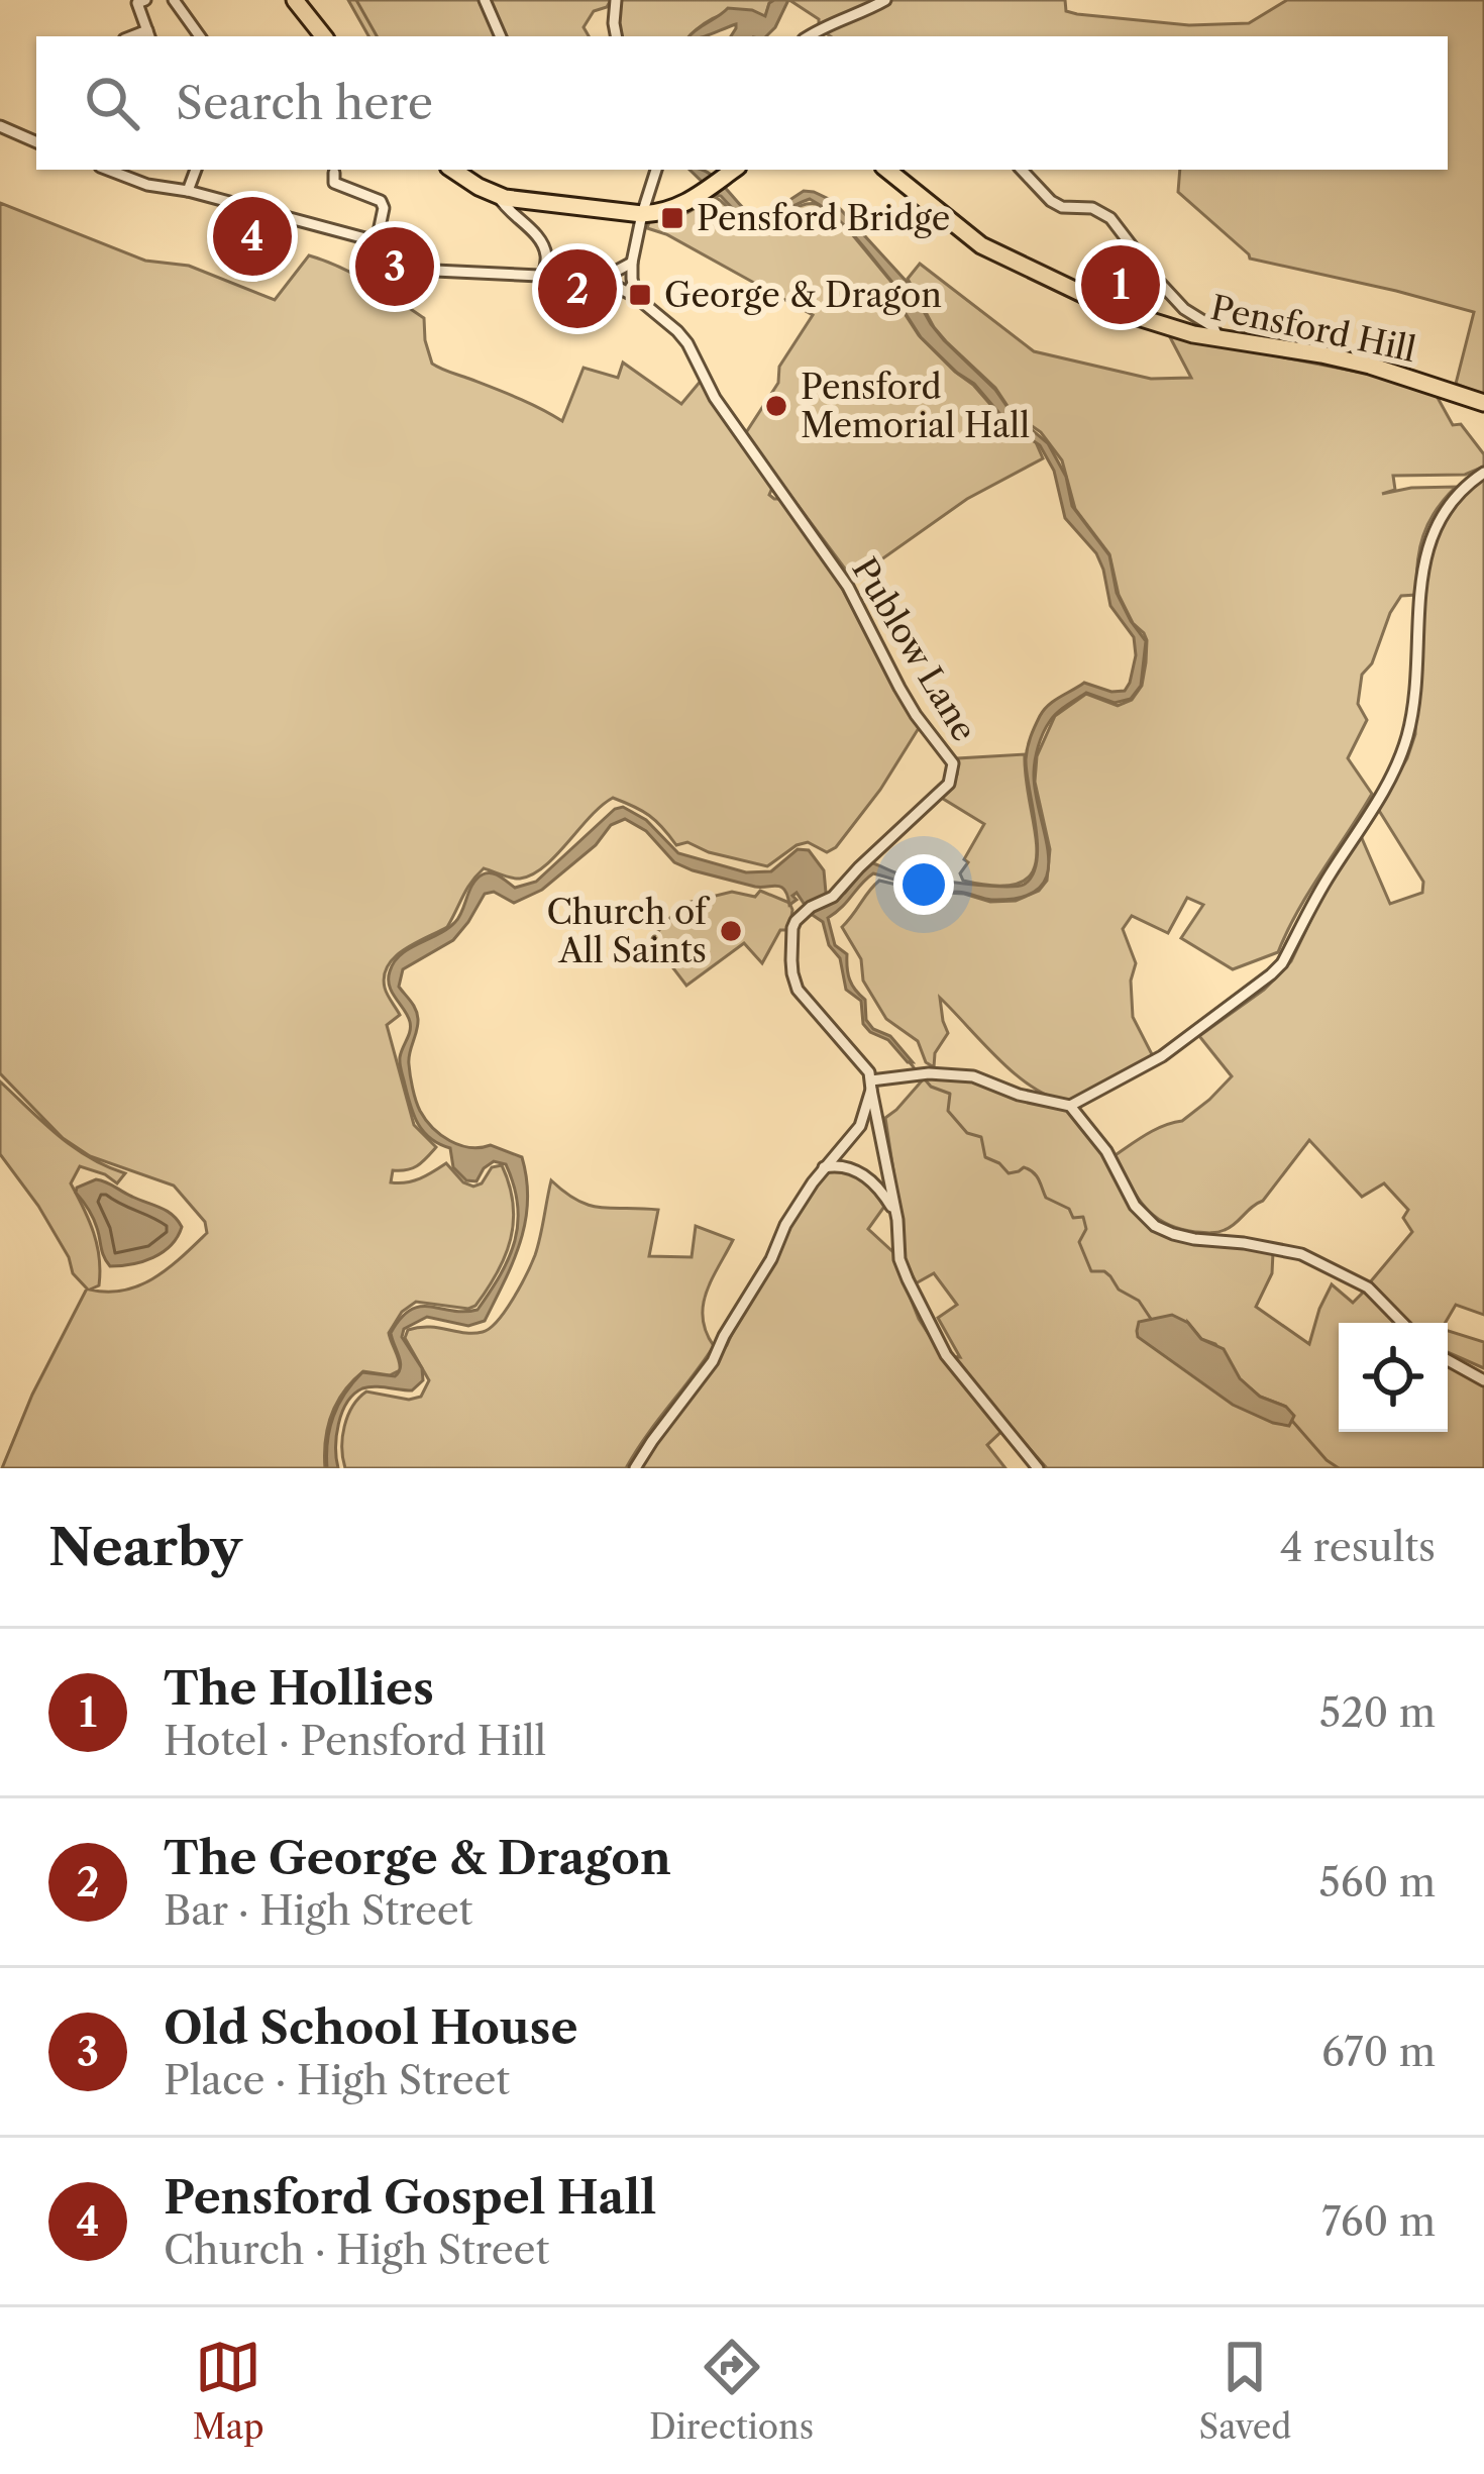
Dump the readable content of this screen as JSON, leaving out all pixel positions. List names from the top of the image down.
{
  "streets": {
    "highway": ["Pensford Hill"],
    "street": ["Publow Lane"]
  },
  "places": {
    "transit": ["Pensford Bridge", "George & Dragon"],
    "other": ["Pensford Memorial Hall", "Church of All Saints"]
  },
  "page": {
    "search": "Search here",
    "pins": [
      "4",
      "3",
      "1",
      "2"
    ],
    "heading": ["Nearby", "4 results"],
    "list": [
      {
        "mark": "1",
        "name": "The Hollies",
        "note": "Hotel · Pensford Hill",
        "value": "520 m"
      },
      {
        "mark": "2",
        "name": "The George & Dragon",
        "note": "Bar · High Street",
        "value": "560 m"
      },
      {
        "mark": "3",
        "name": "Old School House",
        "note": "Place · High Street",
        "value": "670 m"
      },
      {
        "mark": "4",
        "name": "Pensford Gospel Hall",
        "note": "Church · High Street",
        "value": "760 m"
      }
    ],
    "nav": ["Map", "Directions", "Saved"]
  }
}
